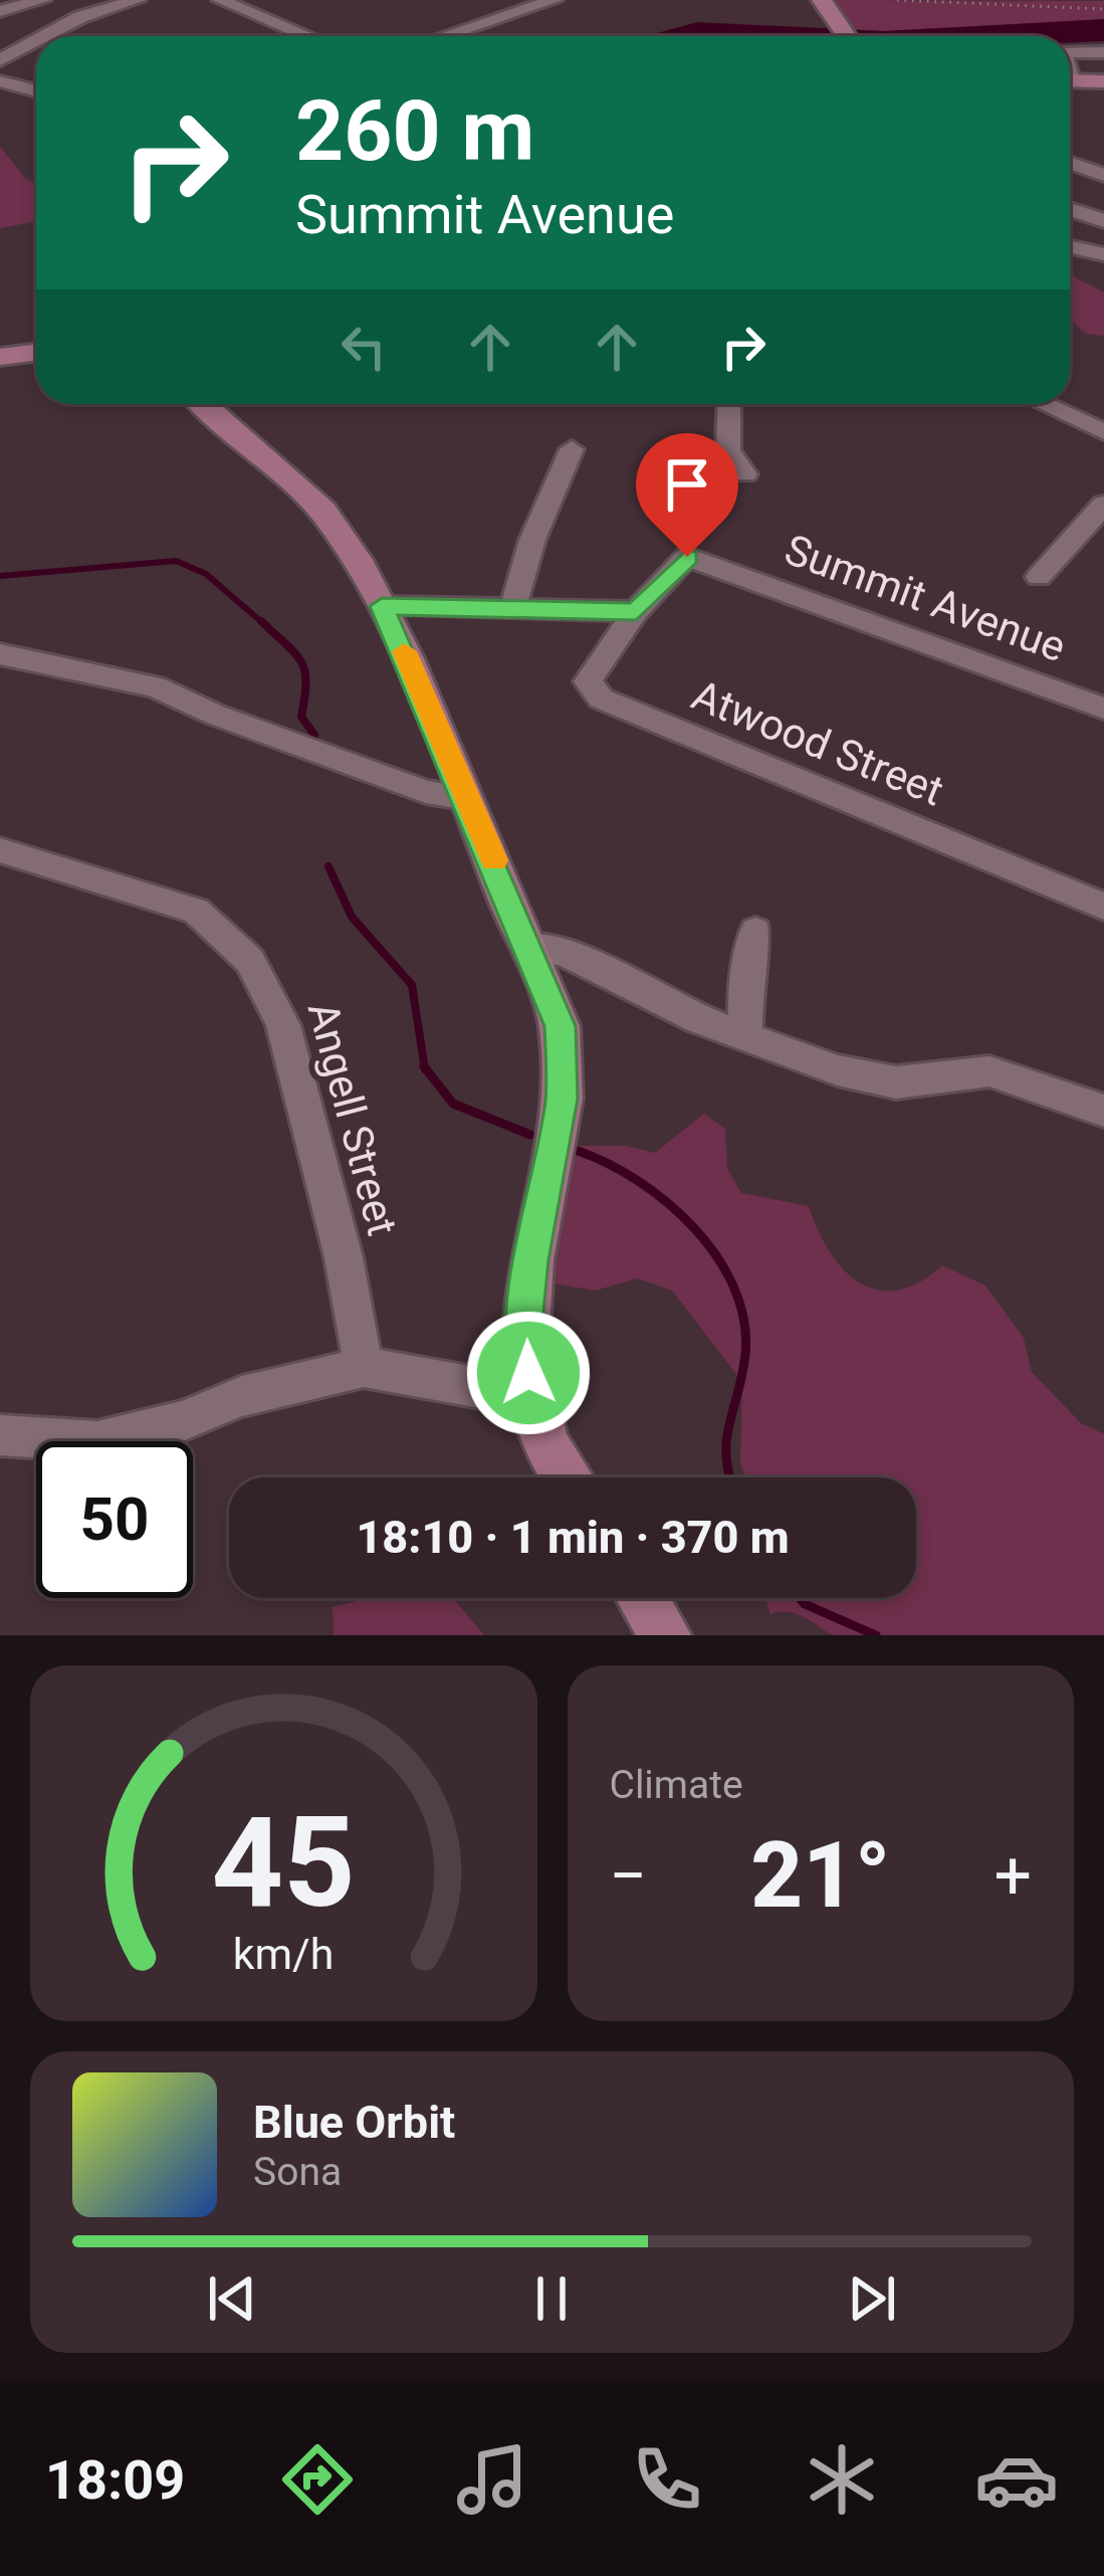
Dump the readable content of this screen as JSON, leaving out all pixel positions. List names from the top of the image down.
{
  "streets": {
    "street": ["Summit Avenue", "Atwood Street", "Angell Street"]
  },
  "crossings": [
    ["Summit Avenue", "Atwood Street"]
  ],
  "page": {
    "turn": ["260 m", "Summit Avenue"],
    "limit": "50",
    "trip": "18:10 · 1 min · 370 m",
    "tile": "Climate",
    "heat": ["−", "21°", "+"],
    "song": ["Blue Orbit", "Sona"],
    "tabs": "18:09",
    "gauge": ["45", "km/h"]
  }
}
